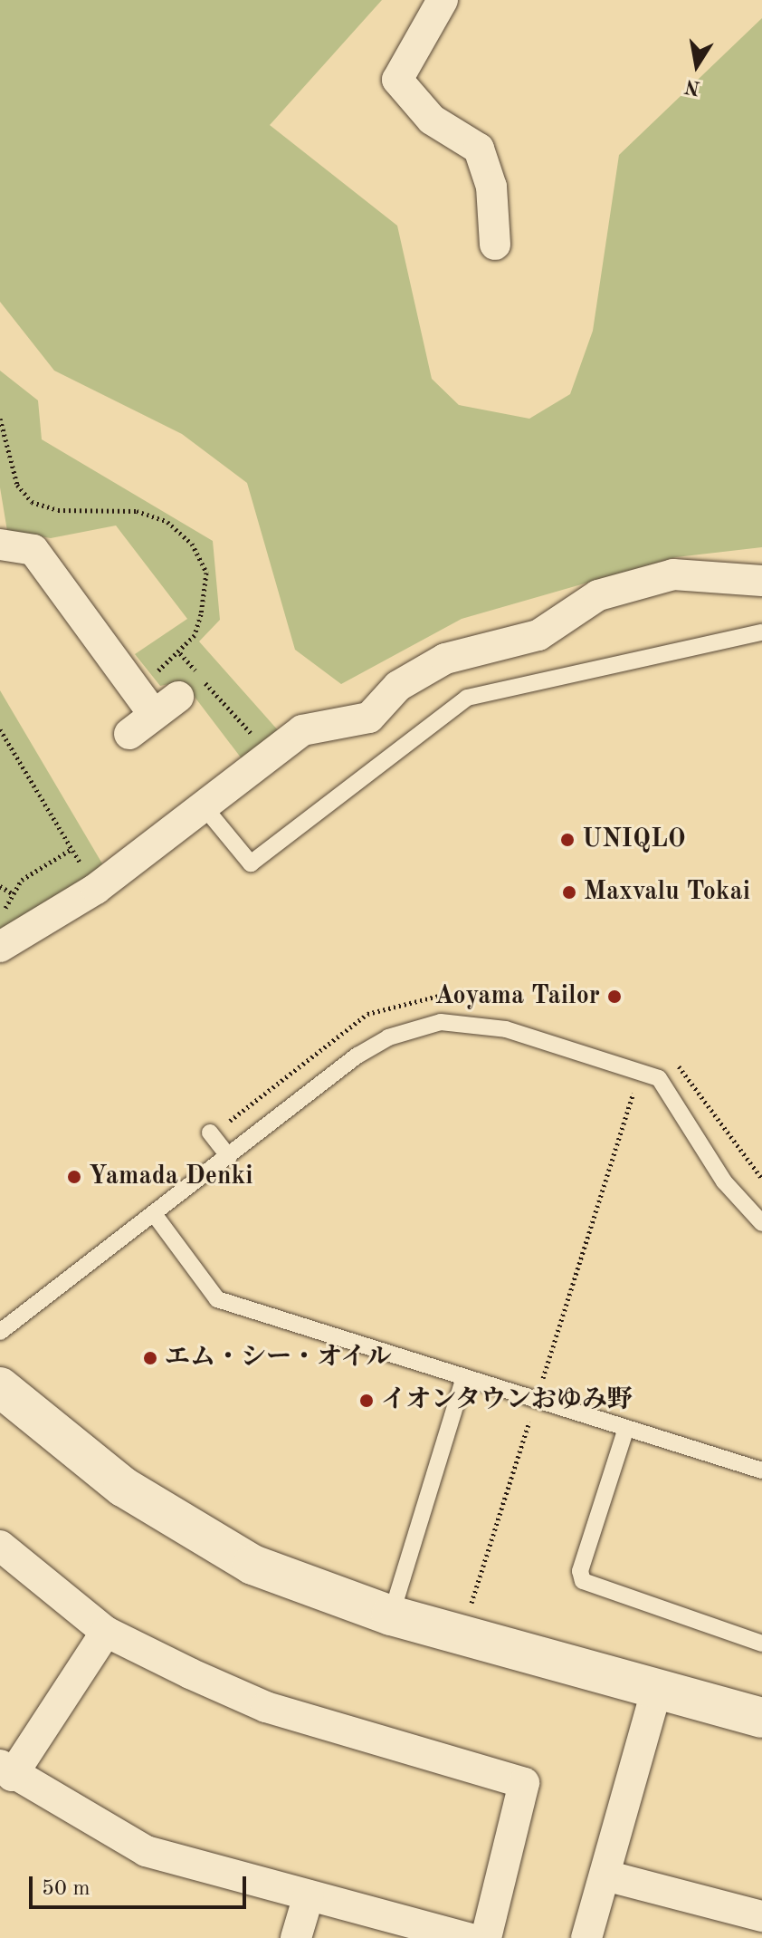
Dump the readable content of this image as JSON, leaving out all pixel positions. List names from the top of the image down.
{
  "places": [
    "UNIQLO",
    "Maxvalu Tokai",
    "Aoyama Tailor",
    "Yamada Denki",
    "エム・シー・オイル",
    "イオンタウンおゆみ野"
  ],
  "scale_bar": "50 m",
  "north": "bottom"
}
